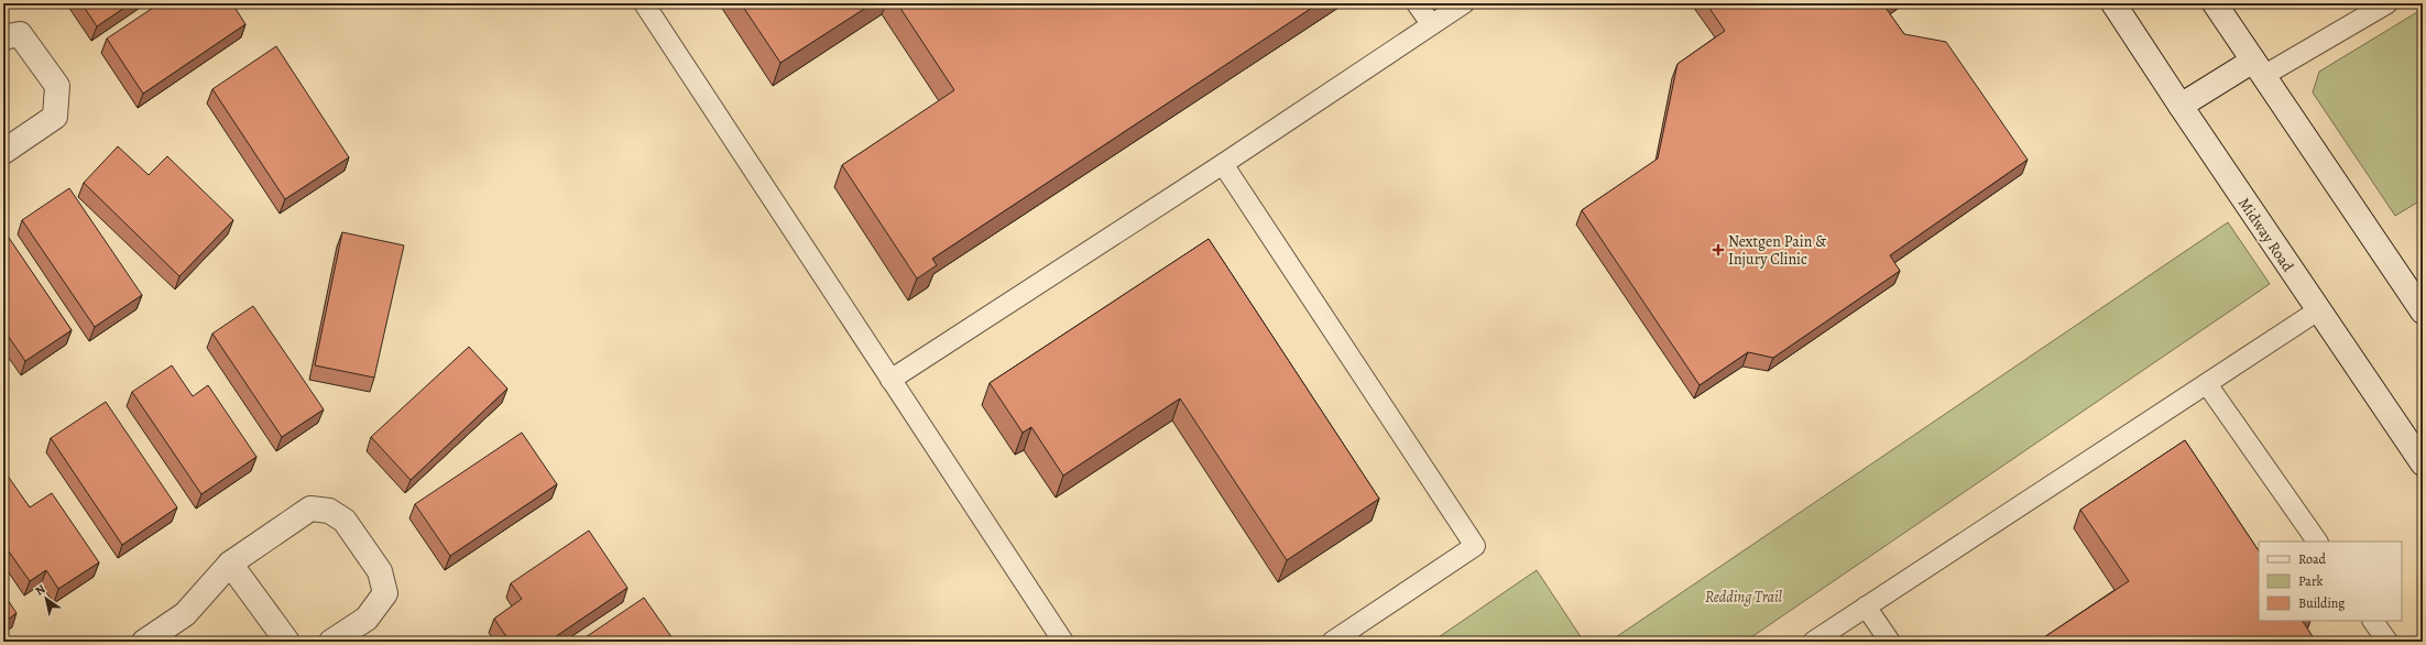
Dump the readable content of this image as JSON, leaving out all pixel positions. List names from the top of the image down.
{
  "streets": {
    "main road": ["Midway Road"]
  },
  "parks": ["Redding Trail"],
  "places": {
    "health": ["Nextgen Pain & Injury Clinic"]
  },
  "legend": ["Road", "Park", "Building"],
  "north": "top left"
}
